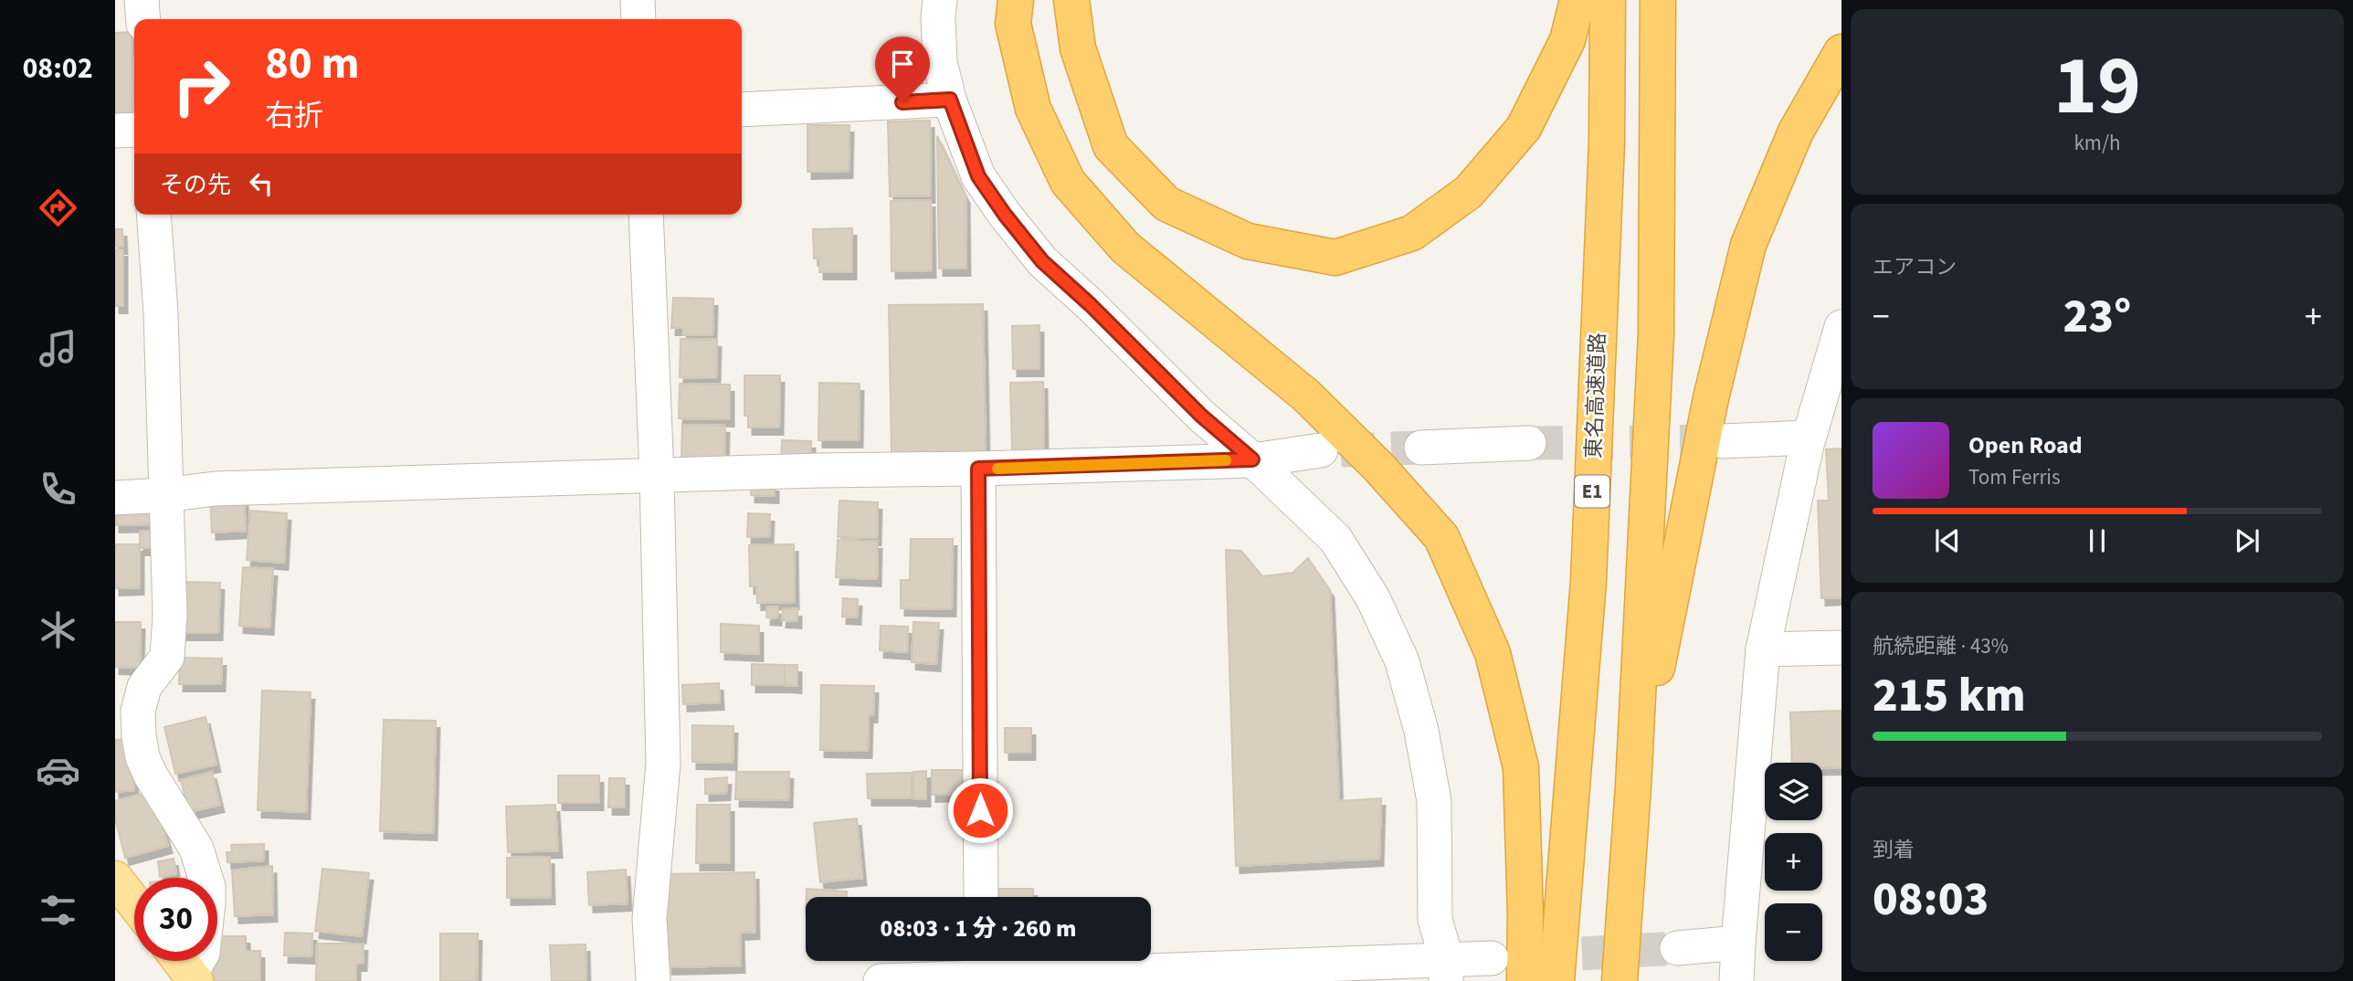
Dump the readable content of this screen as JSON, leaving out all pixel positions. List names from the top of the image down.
{
  "streets": {
    "highway": ["東名高速道路", "E1"]
  },
  "page": {
    "tabs": "08:02",
    "tile": [
      ["19", "km/h"],
      "エアコン",
      ["航続距離 · 43%", "215 km"],
      ["到着", "08:03"]
    ],
    "turn": ["80 m", "右折"],
    "then": "その先",
    "heat": ["−", "23°", "+"],
    "song": ["Open Road", "Tom Ferris"],
    "map_buttons": ["+", "−"],
    "limit": "30",
    "trip": "08:03 · 1 分 · 260 m"
  }
}
